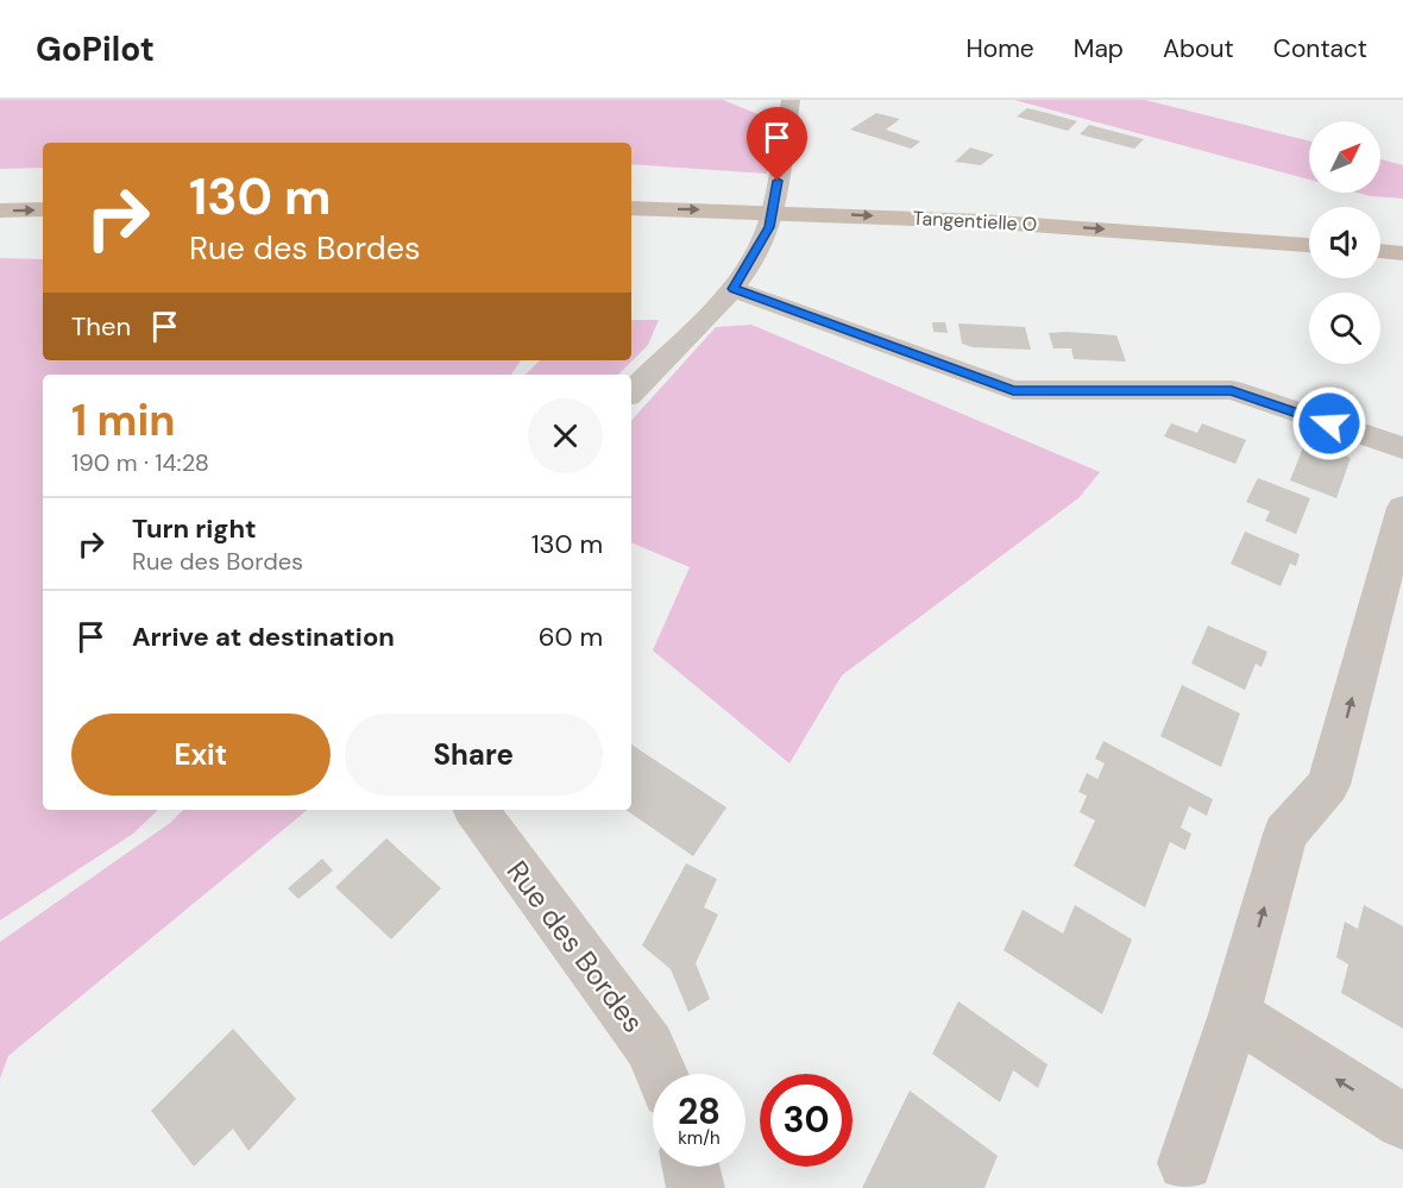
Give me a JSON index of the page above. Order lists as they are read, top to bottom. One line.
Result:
{"streets":{"main road":["Tangentielle O"],"street":["Rue des Bordes"]},"north":"top right","page":{"header":"GoPilot","nav":["Home","Map","About","Contact"],"turn":["130 m","Rue des Bordes"],"then":"Then","heading":["1 min","190 m · 14:28"],"list":[{"name":"Turn right","note":"Rue des Bordes","value":"130 m"},{"name":"Arrive at destination","value":"60 m"}],"buttons":["Exit","Share"],"speed":"28 km/h","limit":"30"}}
